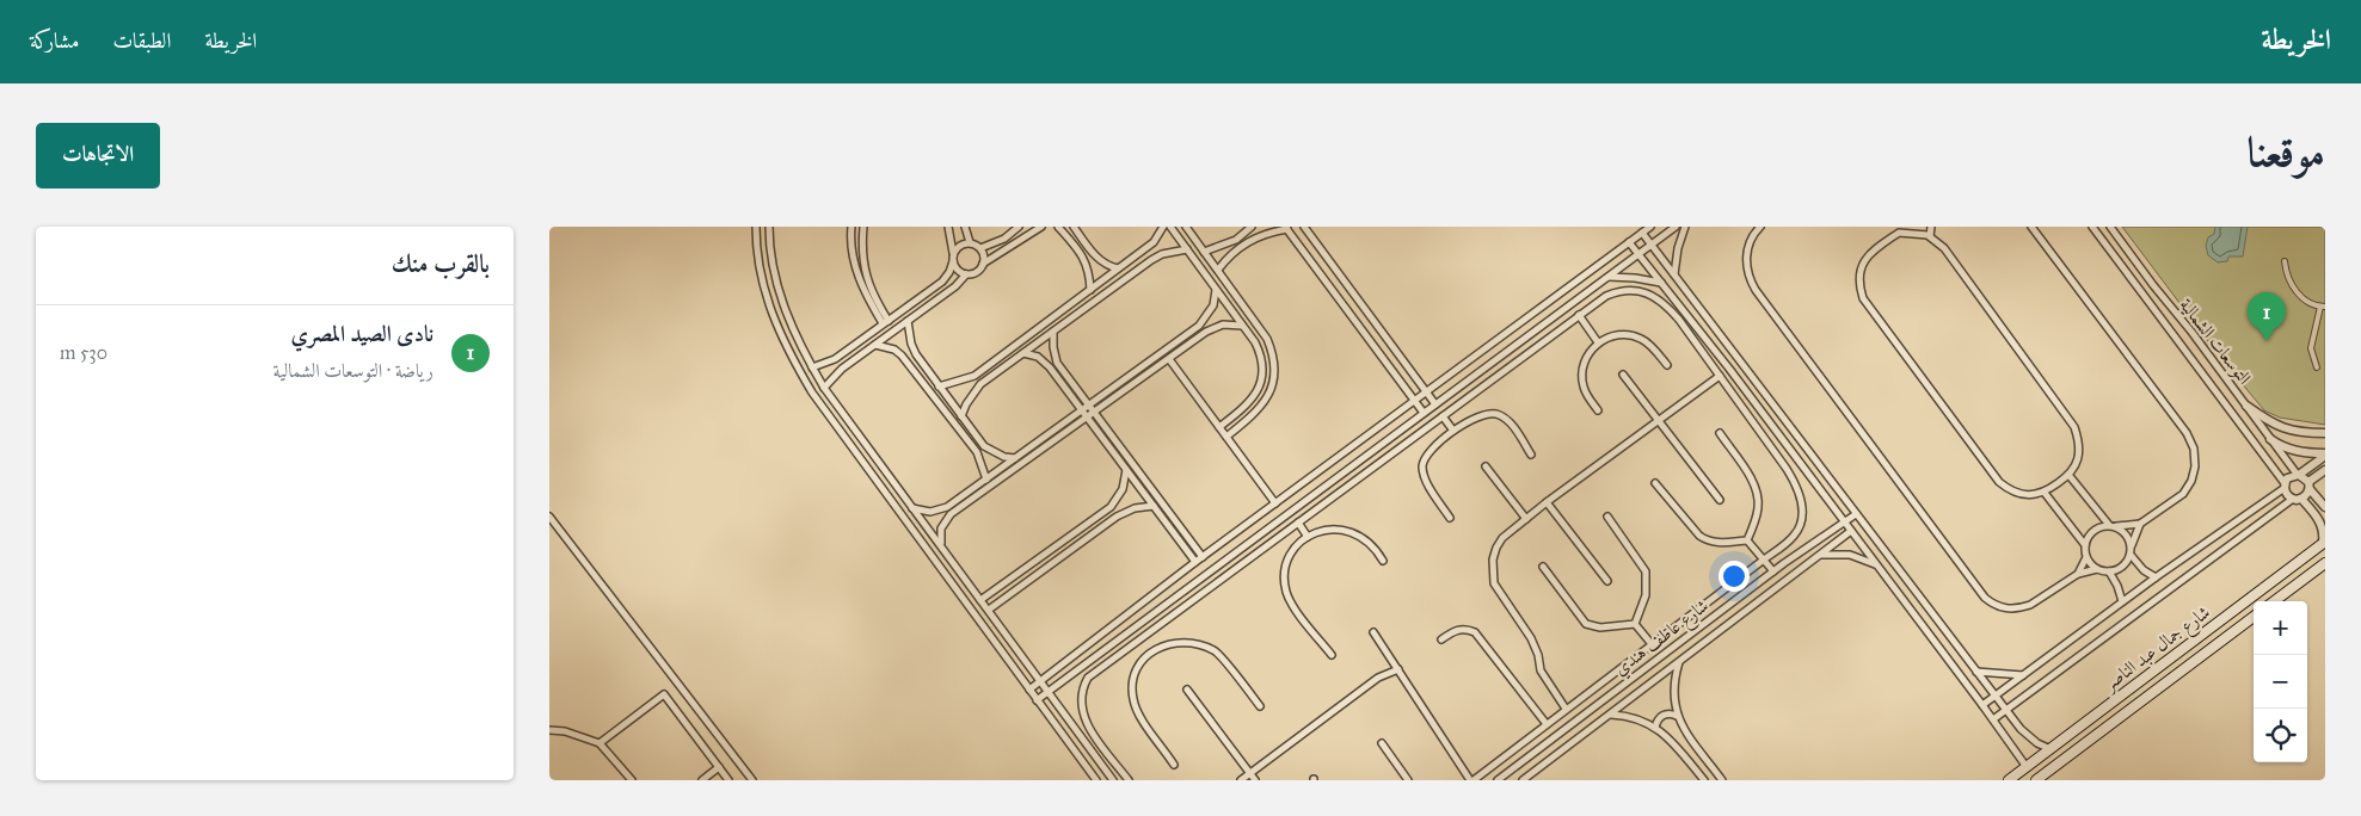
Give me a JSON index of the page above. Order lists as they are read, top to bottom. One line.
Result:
{"streets":{"main road":["شارع جمال عبد الناصر"],"street":["التوسعات الشمالية","شارع عاطف هندي"]},"page":{"header":"الخريطة","nav":["الخريطة","الطبقات","مشاركة"],"title":"موقعنا","buttons":"الاتجاهات","heading":"بالقرب منك","pins":"1","list":[{"mark":"1","name":"نادى الصيد المصري","note":"رياضة · التوسعات الشمالية","value":"530 m"}],"map_buttons":["+","−"]}}
